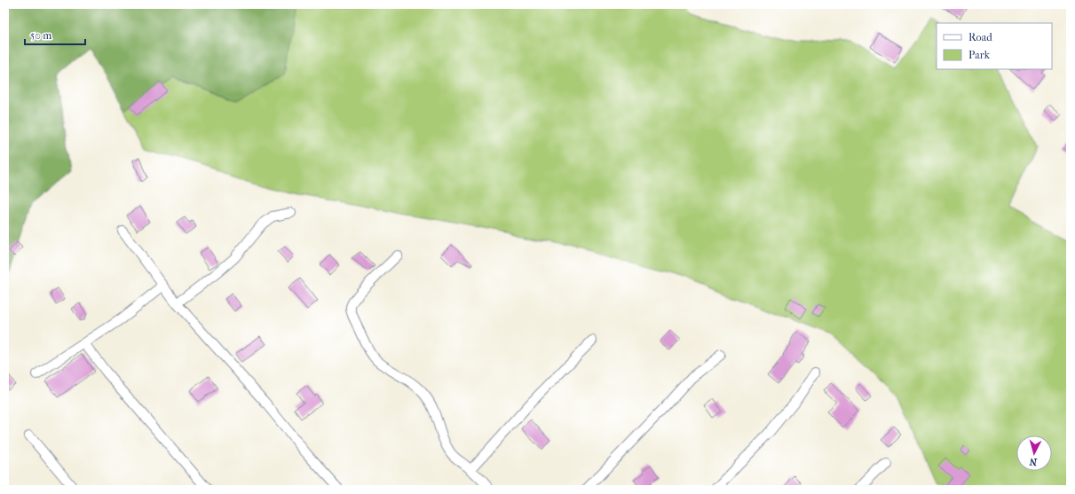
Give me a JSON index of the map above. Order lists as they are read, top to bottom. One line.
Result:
{"legend":["Road","Park"],"scale_bar":"50 m","north":"bottom"}
